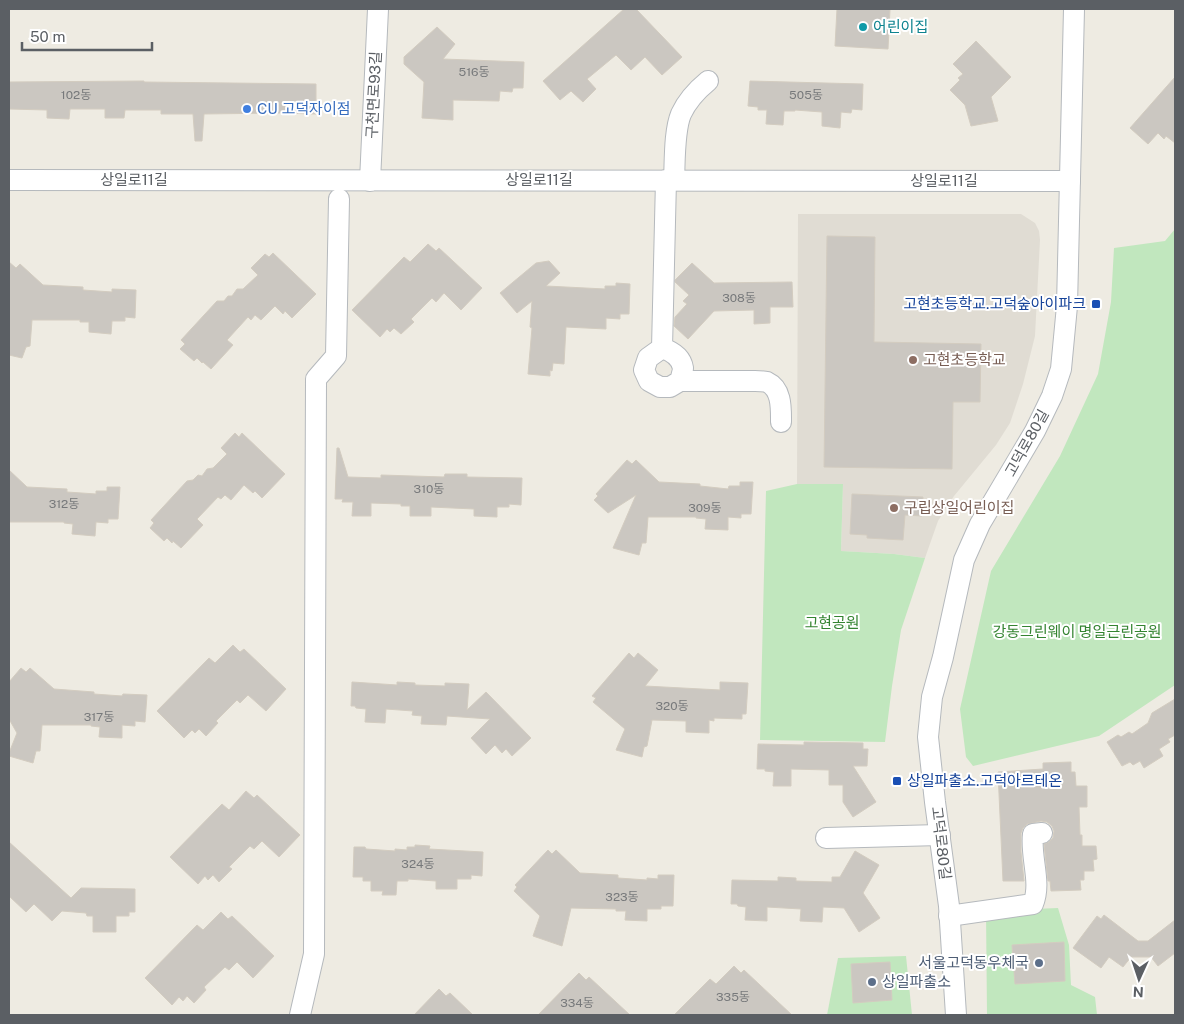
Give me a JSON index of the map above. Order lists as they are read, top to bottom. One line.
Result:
{"streets":{"street":["구천면로93길","상일로11길","고덕로80길"]},"crossings":[["구천면로93길","상일로11길"],["상일로11길","고덕로80길"]],"parks":["고현공원","강동그린웨이 명일근린공원"],"places":{"other":["어린이집","CU 고덕자이점","고현초등학교","구립상일어린이집","서울고덕동우체국","상일파출소"],"transit":["고현초등학교.고덕숲아이파크","상일파출소.고덕아르테온"]},"house_numbers":["516동","102동","505동","308동","310동","312동","309동","320동","317동","324동","323동","335동","334동"],"scale_bar":"50 m","north":"bottom"}
